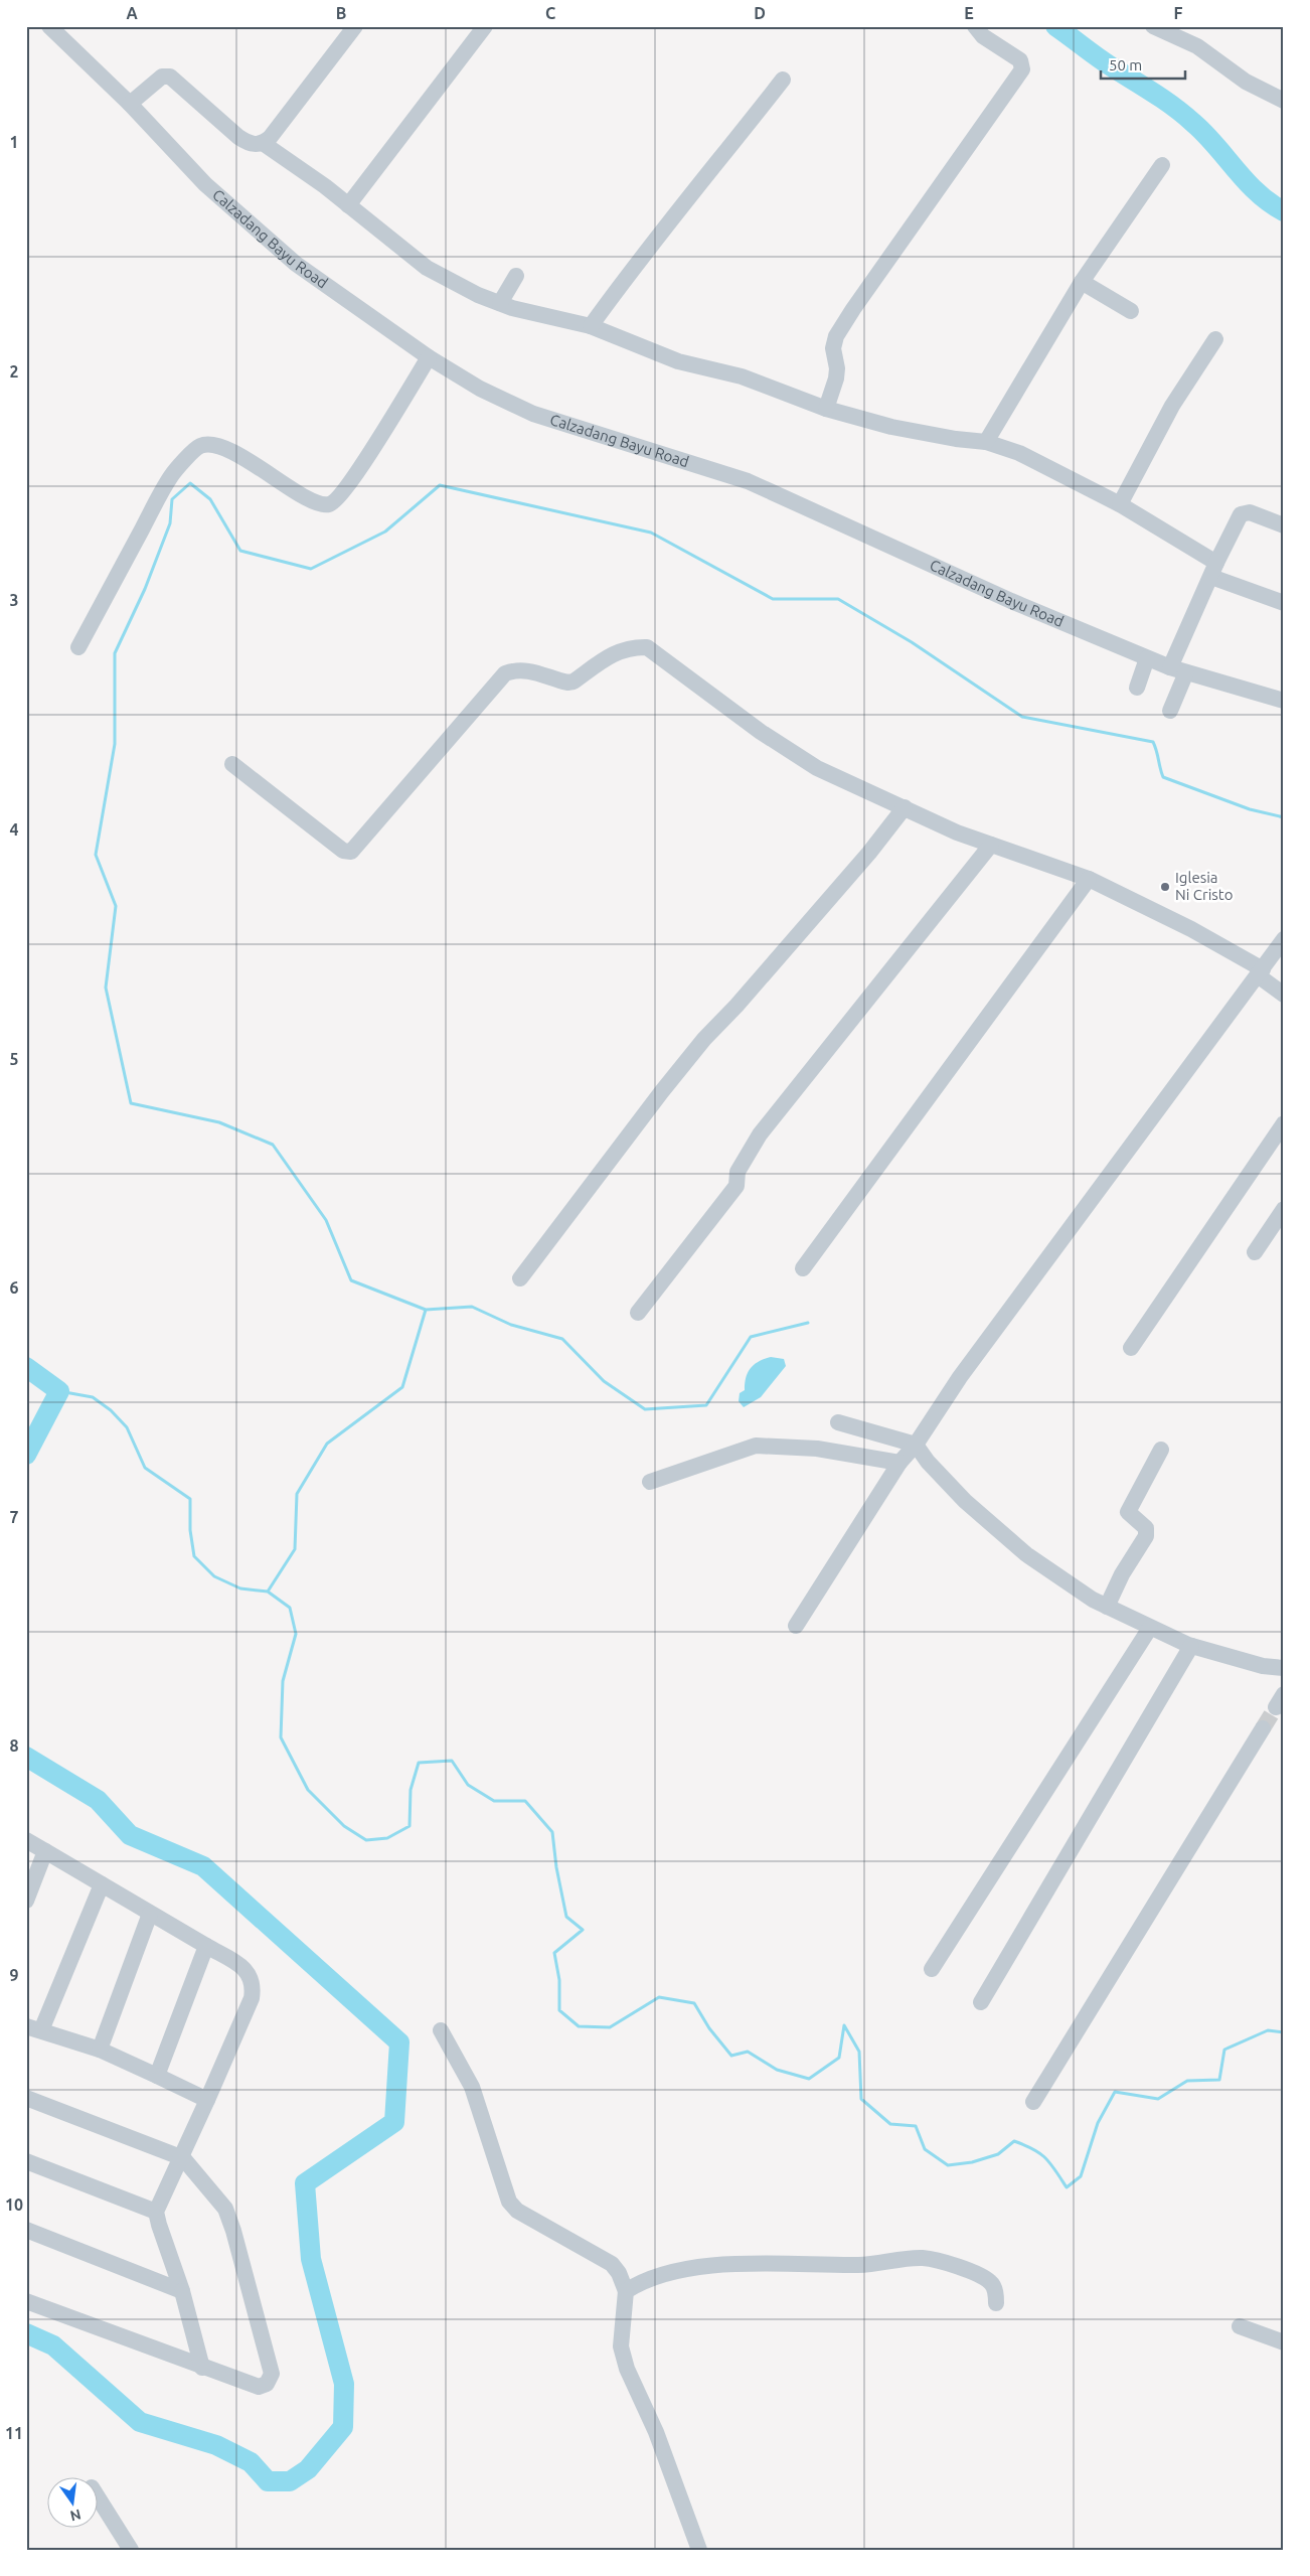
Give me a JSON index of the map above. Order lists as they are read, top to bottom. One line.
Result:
{"streets":{"street":["Calzadang Bayu Road"]},"places":["Iglesia Ni Cristo"],"scale_bar":"50 m","north":"bottom","grid":{"columns":["A","B","C","D","E","F"],"rows":["1","2","3","4","5","6","7","8","9","10","11"]}}
